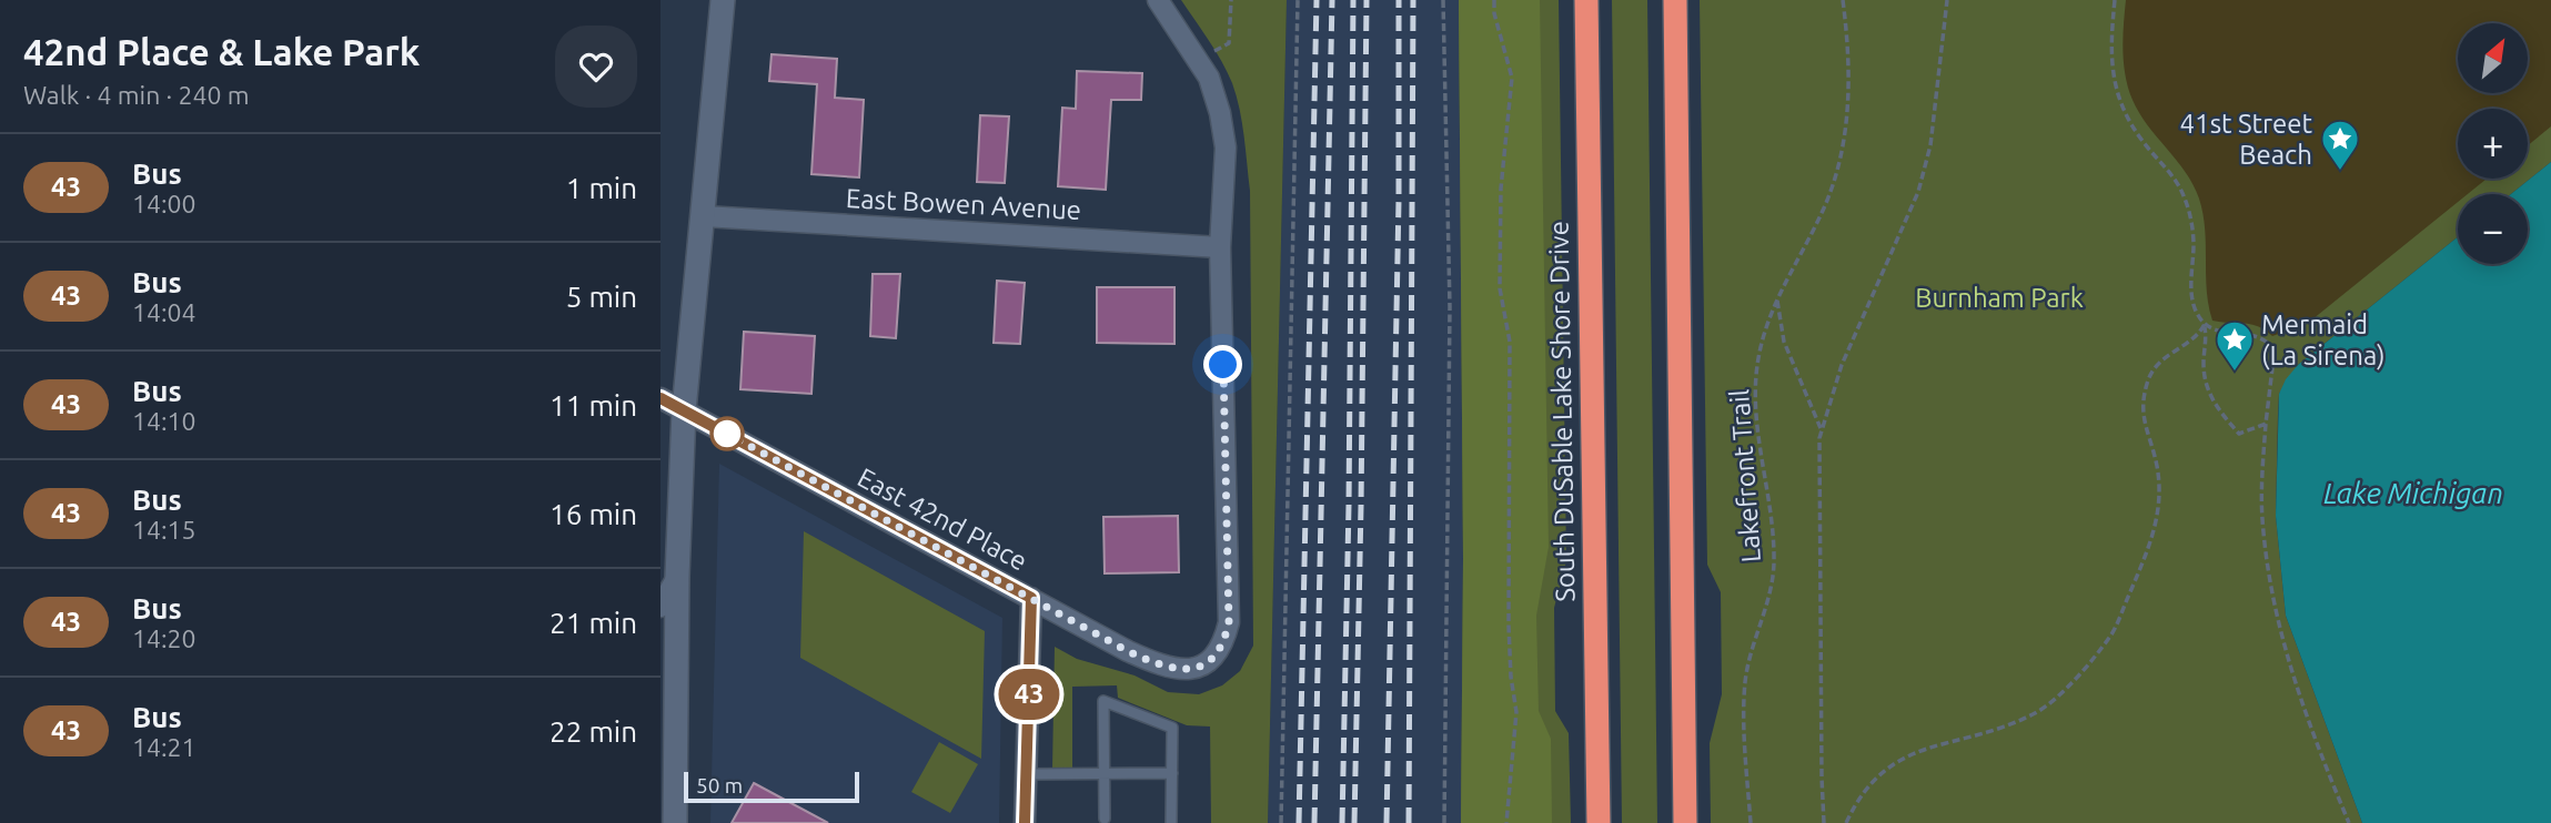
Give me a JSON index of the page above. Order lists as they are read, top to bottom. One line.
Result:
{"streets":{"highway":["South DuSable Lake Shore Drive"],"street":["East Bowen Avenue","East 42nd Place"],"path":["Lakefront Trail"]},"crossings":[["East Bowen Avenue","East 42nd Place"]],"water":["Lake Michigan"],"parks":["Burnham Park"],"places":{"place":["41st Street Beach","Mermaid (La Sirena)"]},"lines":["bus line 43"],"scale_bar":"50 m","north":"top right","page":{"heading":["42nd Place & Lake Park","Walk · 4 min · 240 m"],"on_map":"43","map_buttons":["+","−"],"list":[{"mark":"43","name":"Bus","note":"14:00","value":"1 min"},{"mark":"43","name":"Bus","note":"14:04","value":"5 min"},{"mark":"43","name":"Bus","note":"14:10","value":"11 min"},{"mark":"43","name":"Bus","note":"14:15","value":"16 min"},{"mark":"43","name":"Bus","note":"14:20","value":"21 min"},{"mark":"43","name":"Bus","note":"14:21","value":"22 min"}],"scale":"50 m"}}
